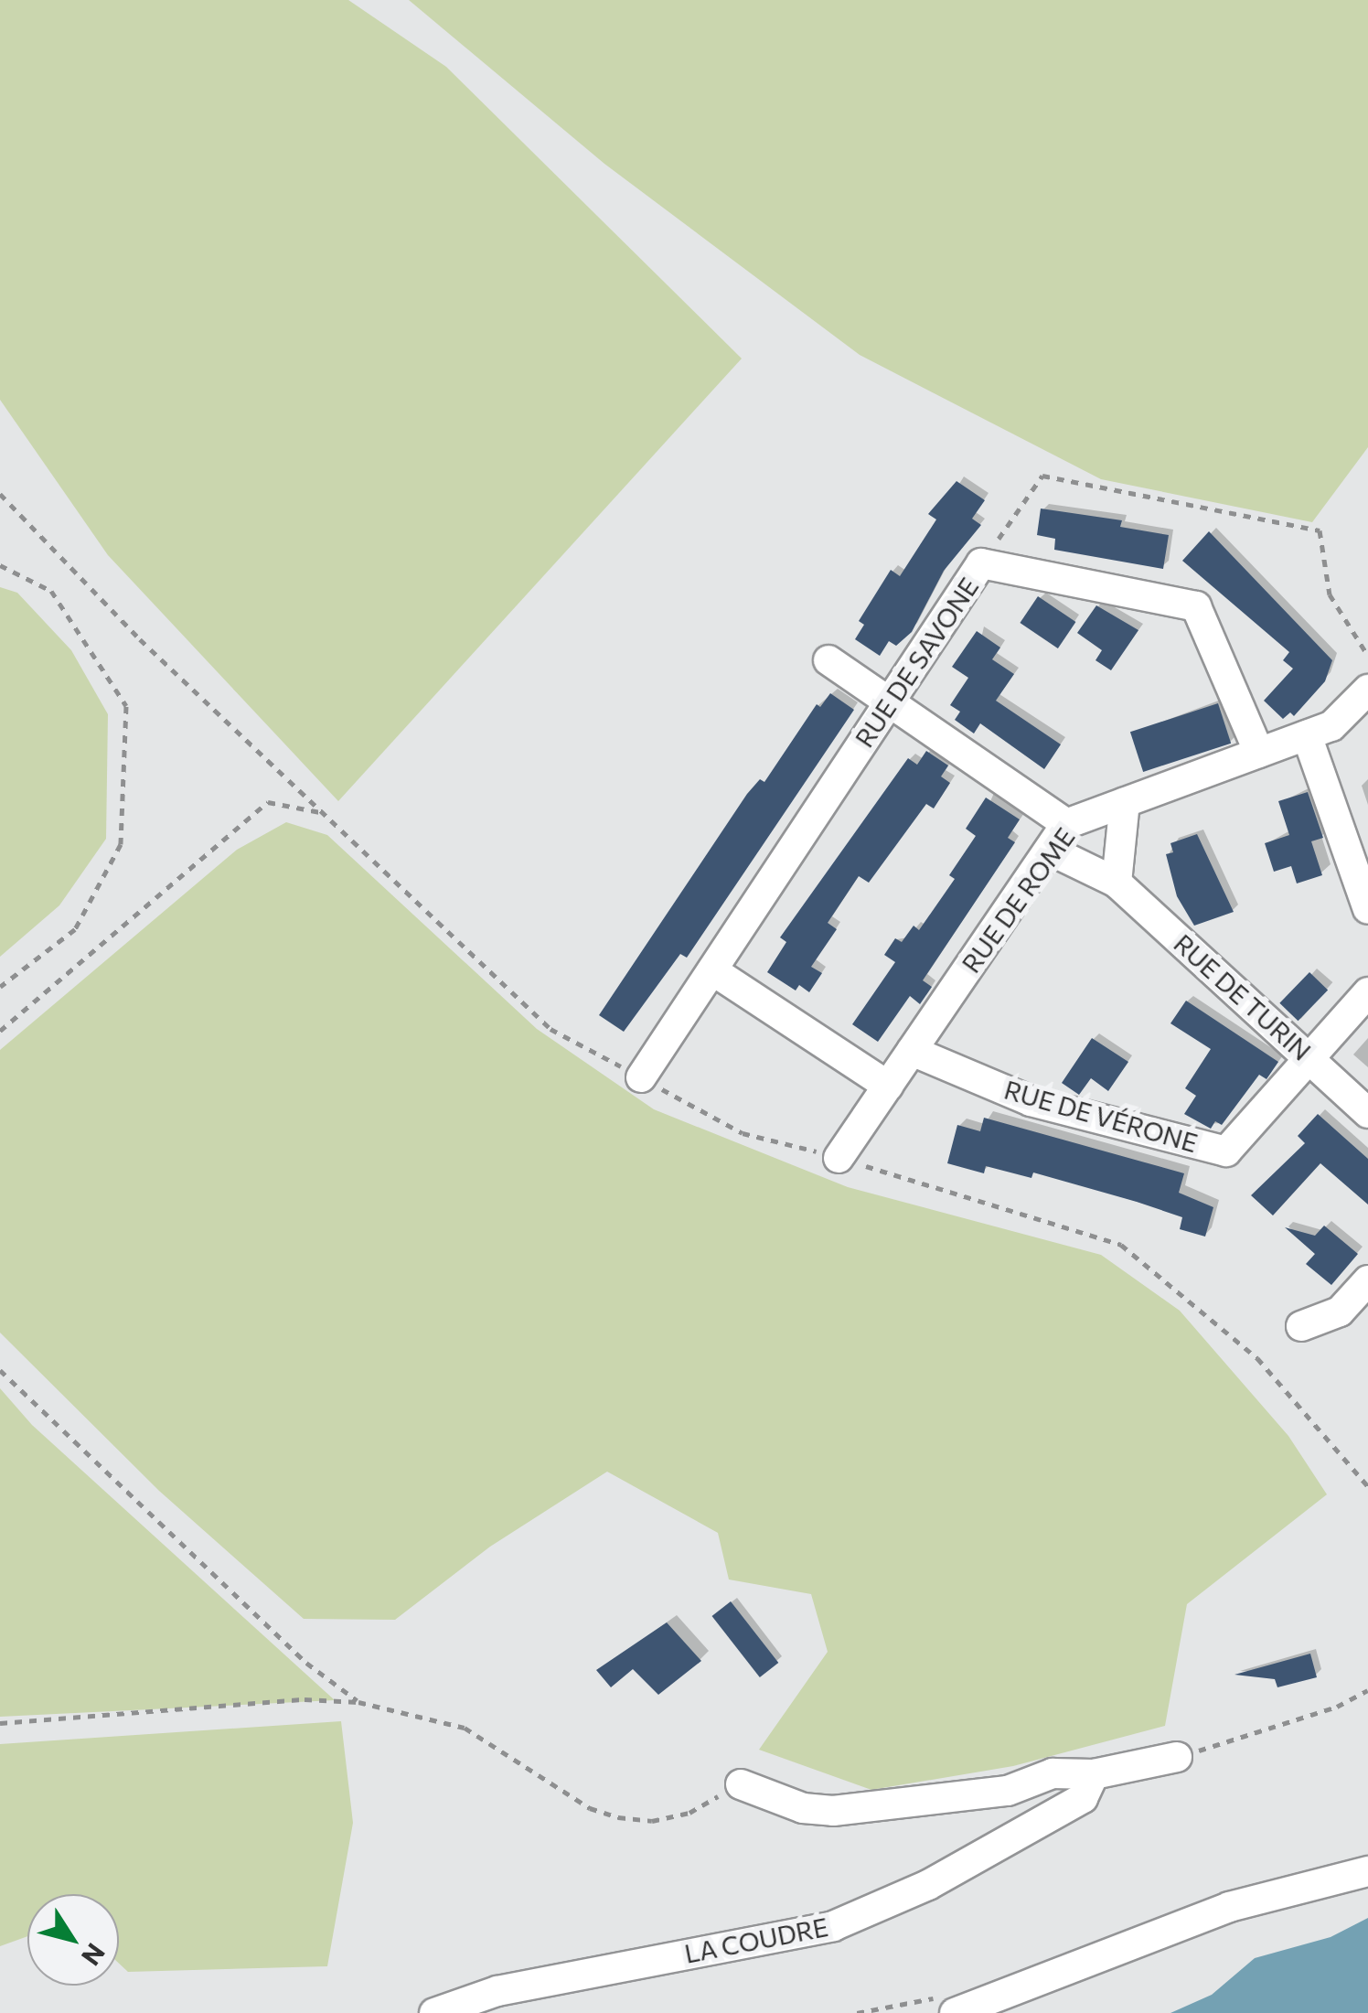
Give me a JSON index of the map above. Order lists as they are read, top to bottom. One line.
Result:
{"streets":{"street":["RUE DE SAVONE","RUE DE ROME","RUE DE TURIN","RUE DE VÉRONE","LA COUDRE"]},"crossings":[["RUE DE SAVONE","RUE DE ROME"],["RUE DE ROME","RUE DE TURIN"],["RUE DE ROME","RUE DE VÉRONE"],["RUE DE TURIN","RUE DE VÉRONE"]],"north":"bottom right"}
